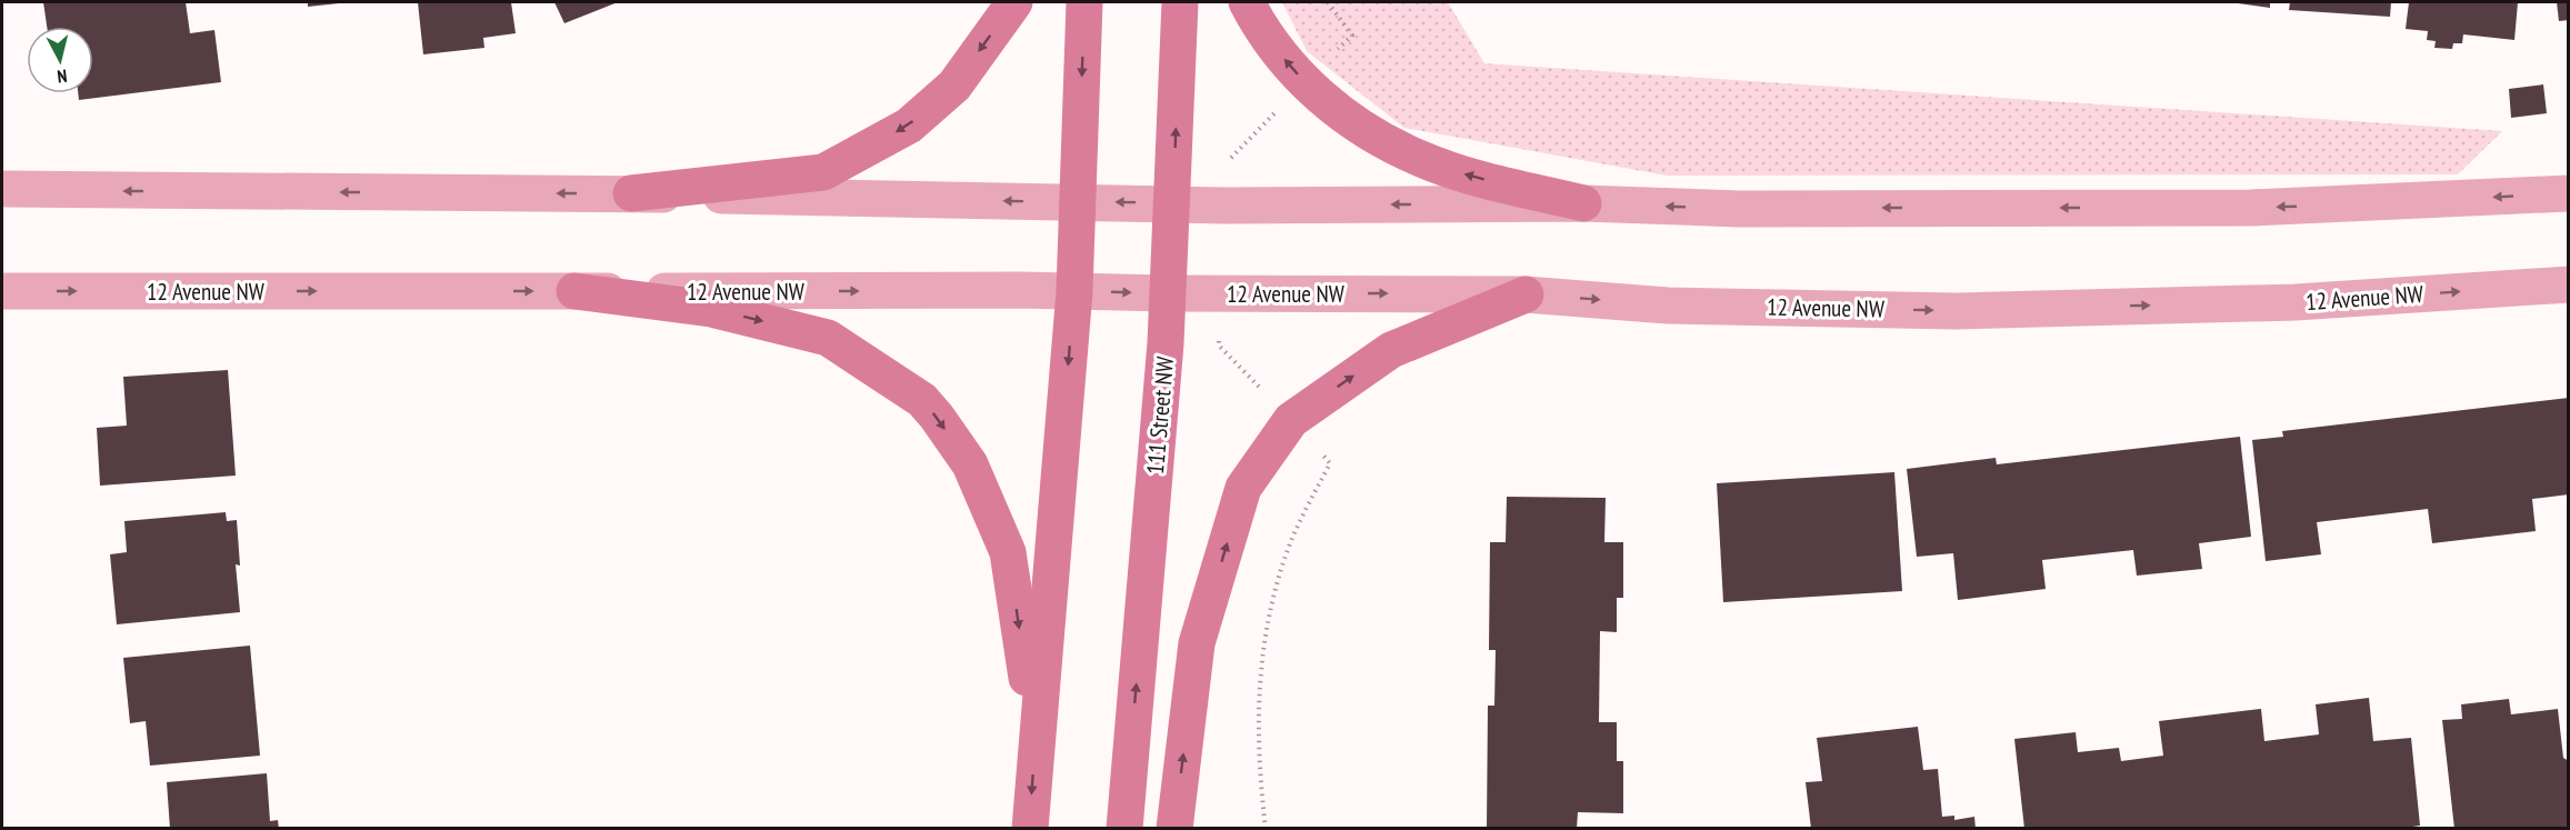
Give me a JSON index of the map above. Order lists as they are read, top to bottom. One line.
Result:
{"streets":{"main road":["111 Street NW"],"street":["12 Avenue NW"]},"crossings":[["12 Avenue NW","111 Street NW"]],"north":"bottom"}
